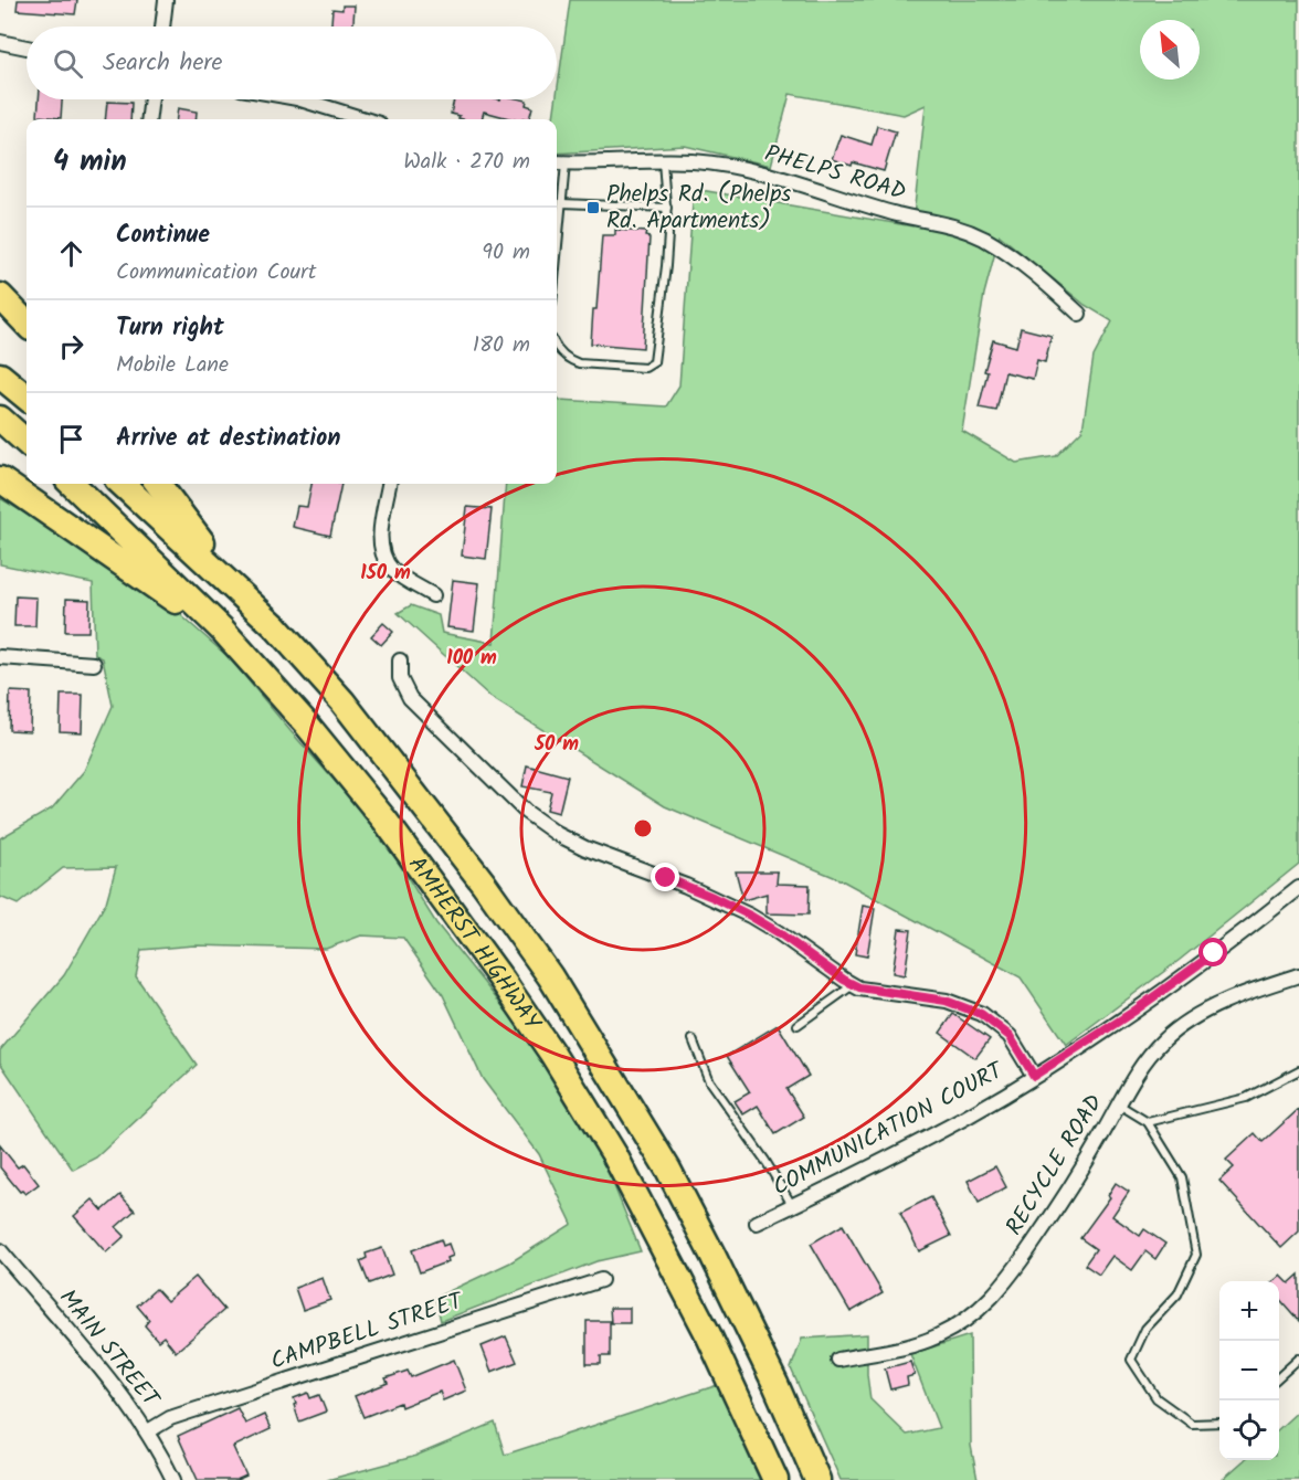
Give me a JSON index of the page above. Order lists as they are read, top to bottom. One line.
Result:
{"streets":{"highway":["AMHERST HIGHWAY"],"street":["PHELPS ROAD","COMMUNICATION COURT","RECYCLE ROAD","CAMPBELL STREET","MAIN STREET"]},"crossings":[["CAMPBELL STREET","MAIN STREET"]],"places":{"transit":["Phelps Rd. (Phelps Rd. Apartments)"]},"north":"top left","page":{"search":"Search here","heading":["4 min","Walk · 270 m"],"list":[["Continue","Communication Court","90 m"],["Turn right","Mobile Lane","180 m"],"Arrive at destination"],"map_buttons":["+","−"]},"rings":["150 m","100 m","50 m"]}
